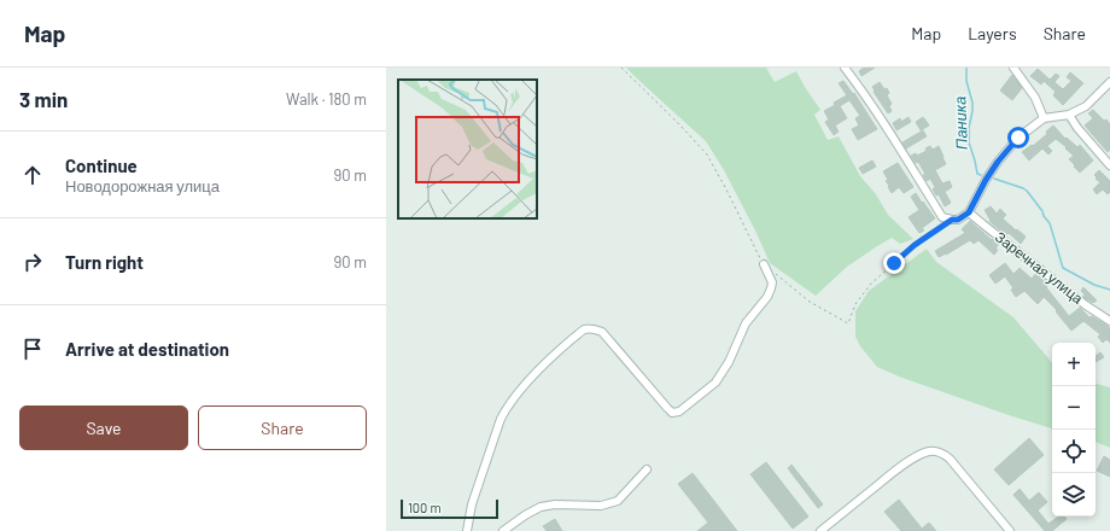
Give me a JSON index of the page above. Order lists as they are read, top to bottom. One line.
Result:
{"streets":{"street":["Заречная улица"]},"water":["Паника"],"scale_bar":"100 m","page":{"header":"Map","nav":["Map","Layers","Share"],"heading":["3 min","Walk · 180 m"],"list":[["Continue","Новодорожная улица","90 m"],["Turn right","90 m"],"Arrive at destination"],"map_buttons":["+","−"],"buttons":["Save","Share"],"scale":"100 m"}}
